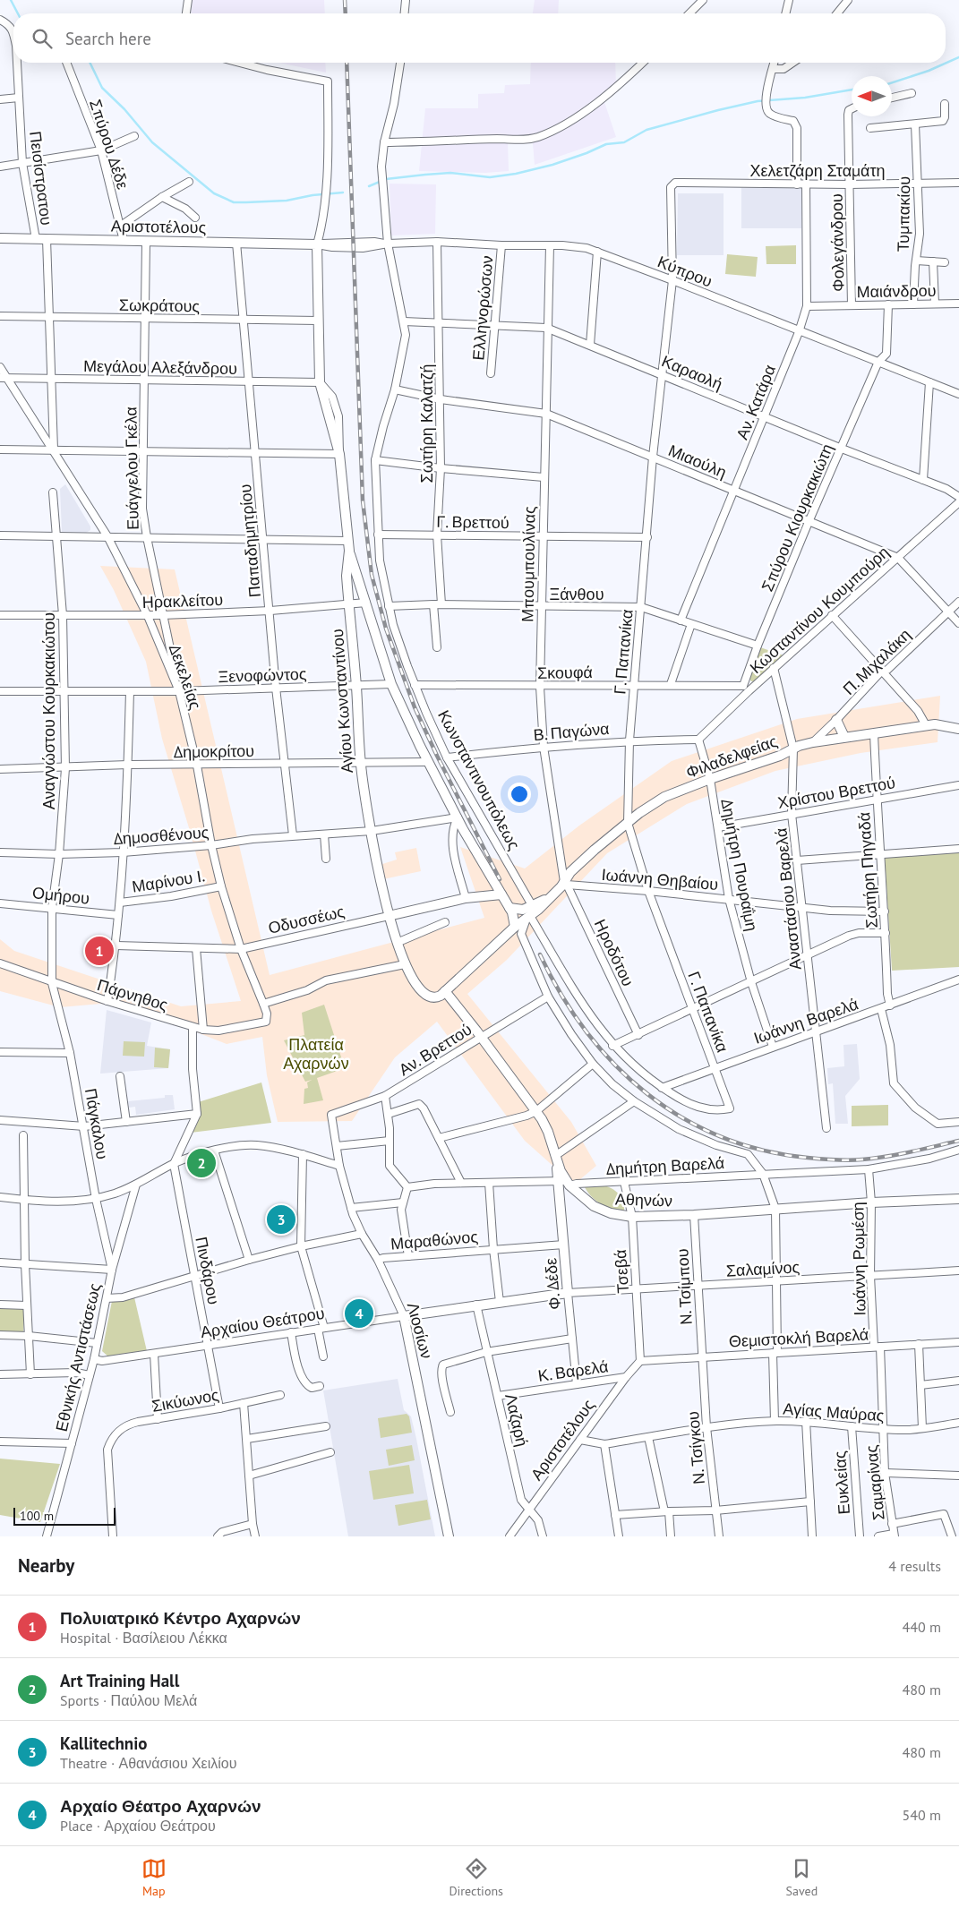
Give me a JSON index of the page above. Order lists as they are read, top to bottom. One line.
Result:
{"streets":{"main road":["Αριστοτέλους","Αγίου Κωνσταντίνου","Φιλαδελφείας","Οδυσσέως","Αθηνών","Φ. Δέδε","Αρχαίου Θεάτρου","Λιοσίων"],"street":["Σπύρου Δέδε","Χελετζάρη Σταμάτη","Πεισίστρατου","Τυμπακίου","Φολεγάνδρου","Κύπρου","Μαιάνδρου","Σωκράτους","Ελληνορώσων","Μεγάλου Αλεξάνδρου","Καραολή","Αν. Κατάρα","Σωτήρη Καλατζή","Μιαούλη","Ευάγγελου Γκέλα","Σπύρου Κιουρκακιώτη","Γ. Βρεττού","Παπαδημητρίου","Μπουμπουλίνας","Ξάνθου","Ηρακλείτου","Κωσταντίνου Κουμπούρη","Γ. Παπανίκα","Π. Μιχαλάκη","Σκουφά","Ξενοφώντος","Δεκελείας","Αναγνώστου Κουρκακιώτου","Β. Παγώνα","Δημοκρίτου","Κωνσταντινουπόλεως","Χρίστου Βρεττού","Δημοσθένους","Δημήτρη Πουραΐμη","Σωτήρη Πηγαδά","Ιωάννη Θηβαίου","Μαρίνου Ι.","Ομήρου","Αναστάσιου Βαρελά","Ηροδότου","Πάρνηθος","Ιωάννη Βαρελά","Αν. Βρεττού","Πάγκαλου","Δημήτρη Βαρελά","Μαραθώνος","Ιωάννη Ρωμέση","Σαλαμίνος","Πινδάρου","Τσεβά","N. Τσίμπου","Θεμιστοκλή Βαρελά","Εθνικής Αντιστάσεως","Κ. Βαρελά","Σικύωνος","Αγίας Μαύρας","Λαζαρή","Ν. Τσίγκου","Ευκλείας","Σαμαρίνας"]},"crossings":[["Σπύρου Δέδε","Αριστοτέλους"],["Χελετζάρη Σταμάτη","Τυμπακίου"],["Χελετζάρη Σταμάτη","Φολεγάνδρου"],["Χελετζάρη Σταμάτη","Αν. Κατάρα"],["Χελετζάρη Σταμάτη","Γ. Παπανίκα"],["Πεισίστρατου","Αριστοτέλους"],["Τυμπακίου","Μαιάνδρου"],["Αριστοτέλους","Κύπρου"],["Αριστοτέλους","Ευάγγελου Γκέλα"],["Αριστοτέλους","Παπαδημητρίου"],["Αριστοτέλους","Αγίου Κωνσταντίνου"],["Αριστοτέλους","Τσεβά"],["Αριστοτέλους","Θεμιστοκλή Βαρελά"],["Αριστοτέλους","Κ. Βαρελά"],["Αριστοτέλους","Αγίας Μαύρας"],["Αριστοτέλους","Λαζαρή"],["Φολεγάνδρου","Μαιάνδρου"],["Κύπρου","Ελληνορώσων"],["Κύπρου","Αν. Κατάρα"],["Κύπρου","Σωτήρη Καλατζή"],["Κύπρου","Σπύρου Κιουρκακιώτη"],["Κύπρου","Μπουμπουλίνας"],["Κύπρου","Γ. Παπανίκα"],["Κύπρου","Αγίου Κωνσταντίνου"],["Κύπρου","Κωνσταντινουπόλεως"],["Μαιάνδρου","Αν. Κατάρα"],["Μαιάνδρου","Σπύρου Κιουρκακιώτη"],["Σωκράτους","Ευάγγελου Γκέλα"],["Σωκράτους","Παπαδημητρίου"],["Σωκράτους","Αγίου Κωνσταντίνου"],["Ελληνορώσων","Καραολή"],["Μεγάλου Αλεξάνδρου","Ευάγγελου Γκέλα"],["Μεγάλου Αλεξάνδρου","Παπαδημητρίου"],["Μεγάλου Αλεξάνδρου","Δεκελείας"],["Μεγάλου Αλεξάνδρου","Αγίου Κωνσταντίνου"],["Καραολή","Αν. Κατάρα"],["Καραολή","Σωτήρη Καλατζή"],["Καραολή","Σπύρου Κιουρκακιώτη"],["Καραολή","Μπουμπουλίνας"],["Καραολή","Γ. Παπανίκα"],["Καραολή","Κωνσταντινουπόλεως"],["Αν. Κατάρα","Μιαούλη"],["Αν. Κατάρα","Ξάνθου"],["Σωτήρη Καλατζή","Μιαούλη"],["Σωτήρη Καλατζή","Γ. Βρεττού"],["Σωτήρη Καλατζή","Ξάνθου"],["Μιαούλη","Σπύρου Κιουρκακιώτη"],["Μιαούλη","Μπουμπουλίνας"],["Μιαούλη","Κωσταντίνου Κουμπούρη"],["Μιαούλη","Γ. Παπανίκα"],["Μιαούλη","Π. Μιχαλάκη"],["Μιαούλη","Κωνσταντινουπόλεως"],["Ευάγγελου Γκέλα","Ηρακλείτου"],["Ευάγγελου Γκέλα","Ξενοφώντος"],["Ευάγγελου Γκέλα","Δεκελείας"],["Σπύρου Κιουρκακιώτη","Ξάνθου"],["Σπύρου Κιουρκακιώτη","Κωσταντίνου Κουμπούρη"],["Σπύρου Κιουρκακιώτη","Σκουφά"],["Γ. Βρεττού","Μπουμπουλίνας"],["Γ. Βρεττού","Γ. Παπανίκα"],["Γ. Βρεττού","Κωνσταντινουπόλεως"],["Παπαδημητρίου","Ηρακλείτου"],["Παπαδημητρίου","Ξενοφώντος"],["Παπαδημητρίου","Δημοκρίτου"],["Παπαδημητρίου","Δημοσθένους"],["Μπουμπουλίνας","Ξάνθου"],["Μπουμπουλίνας","Σκουφά"],["Μπουμπουλίνας","Β. Παγώνα"],["Μπουμπουλίνας","Φιλαδελφείας"],["Μπουμπουλίνας","Ιωάννη Θηβαίου"],["Μπουμπουλίνας","Ηροδότου"],["Ξάνθου","Γ. Παπανίκα"],["Ξάνθου","Κωνσταντινουπόλεως"],["Ηρακλείτου","Δεκελείας"],["Ηρακλείτου","Αγίου Κωνσταντίνου"],["Ηρακλείτου","Αναγνώστου Κουρκακιώτου"],["Κωσταντίνου Κουμπούρη","Σκουφά"],["Κωσταντίνου Κουμπούρη","Β. Παγώνα"],["Κωσταντίνου Κουμπούρη","Δημήτρη Πουραΐμη"],["Κωσταντίνου Κουμπούρη","Αναστάσιου Βαρελά"],["Γ. Παπανίκα","Σκουφά"],["Γ. Παπανίκα","Β. Παγώνα"],["Γ. Παπανίκα","Φιλαδελφείας"],["Γ. Παπανίκα","Ιωάννη Θηβαίου"],["Γ. Παπανίκα","Ιωάννη Βαρελά"],["Π. Μιχαλάκη","Φιλαδελφείας"],["Σκουφά","Κωνσταντινουπόλεως"],["Ξενοφώντος","Δεκελείας"],["Ξενοφώντος","Αγίου Κωνσταντίνου"],["Ξενοφώντος","Αναγνώστου Κουρκακιώτου"],["Δεκελείας","Δημοκρίτου"],["Δεκελείας","Δημοσθένους"],["Δεκελείας","Μαρίνου Ι."],["Δεκελείας","Οδυσσέως"],["Δεκελείας","Πάρνηθος"],["Αγίου Κωνσταντίνου","Δημοκρίτου"],["Αγίου Κωνσταντίνου","Φιλαδελφείας"],["Αγίου Κωνσταντίνου","Δημοσθένους"],["Αγίου Κωνσταντίνου","Οδυσσέως"],["Αναγνώστου Κουρκακιώτου","Δημοκρίτου"],["Αναγνώστου Κουρκακιώτου","Δημοσθένους"],["Αναγνώστου Κουρκακιώτου","Ομήρου"],["Αναγνώστου Κουρκακιώτου","Πάρνηθος"],["Αναγνώστου Κουρκακιώτου","Πάγκαλου"],["Β. Παγώνα","Κωνσταντινουπόλεως"],["Β. Παγώνα","Δημήτρη Πουραΐμη"],["Φιλαδελφείας","Κωνσταντινουπόλεως"],["Φιλαδελφείας","Δημήτρη Πουραΐμη"],["Φιλαδελφείας","Σωτήρη Πηγαδά"],["Φιλαδελφείας","Ιωάννη Θηβαίου"],["Φιλαδελφείας","Αναστάσιου Βαρελά"],["Φιλαδελφείας","Ηροδότου"],["Χρίστου Βρεττού","Δημήτρη Πουραΐμη"],["Χρίστου Βρεττού","Σωτήρη Πηγαδά"],["Χρίστου Βρεττού","Αναστάσιου Βαρελά"],["Δημήτρη Πουραΐμη","Ιωάννη Θηβαίου"],["Δημήτρη Πουραΐμη","Ιωάννη Βαρελά"],["Σωτήρη Πηγαδά","Ιωάννη Θηβαίου"],["Σωτήρη Πηγαδά","Ιωάννη Βαρελά"],["Ιωάννη Θηβαίου","Αναστάσιου Βαρελά"],["Ιωάννη Θηβαίου","Ηροδότου"],["Αναστάσιου Βαρελά","Ιωάννη Βαρελά"],["Πάρνηθος","Πάγκαλου"],["Αν. Βρεττού","Λιοσίων"],["Πάγκαλου","Εθνικής Αντιστάσεως"],["Δημήτρη Βαρελά","Αθηνών"],["Δημήτρη Βαρελά","Τσεβά"],["Αθηνών","Ιωάννη Ρωμέση"],["Αθηνών","Τσεβά"],["Αθηνών","N. Τσίμπου"],["Μαραθώνος","Φ. Δέδε"],["Μαραθώνος","Λιοσίων"],["Ιωάννη Ρωμέση","Σαλαμίνος"],["Ιωάννη Ρωμέση","Θεμιστοκλή Βαρελά"],["Ιωάννη Ρωμέση","Σαμαρίνας"],["Σαλαμίνος","Τσεβά"],["Σαλαμίνος","Φ. Δέδε"],["Σαλαμίνος","N. Τσίμπου"],["Σαλαμίνος","Αρχαίου Θεάτρου"],["Πινδάρου","Αρχαίου Θεάτρου"],["Πινδάρου","Σικύωνος"],["Τσεβά","Θεμιστοκλή Βαρελά"],["Φ. Δέδε","Αρχαίου Θεάτρου"],["Φ. Δέδε","Κ. Βαρελά"],["N. Τσίμπου","Θεμιστοκλή Βαρελά"],["N. Τσίμπου","Ν. Τσίγκου"],["Αρχαίου Θεάτρου","Λιοσίων"],["Αρχαίου Θεάτρου","Εθνικής Αντιστάσεως"],["Αρχαίου Θεάτρου","Λαζαρή"],["Θεμιστοκλή Βαρελά","Ν. Τσίγκου"],["Θεμιστοκλή Βαρελά","Σαμαρίνας"],["Κ. Βαρελά","Λαζαρή"],["Αγίας Μαύρας","Ν. Τσίγκου"],["Αγίας Μαύρας","Ευκλείας"],["Αγίας Μαύρας","Σαμαρίνας"]],"parks":["Πλατεία Αχαρνών"],"scale_bar":"100 m","north":"left","page":{"search":"Search here","pins":["1","2","3","4"],"scale":"100 m","heading":["Nearby","4 results"],"list":[{"mark":"1","name":"Πολυιατρικό Κέντρο Αχαρνών","note":"Hospital · Βασίλειου Λέκκα","value":"440 m"},{"mark":"2","name":"Art Training Hall","note":"Sports · Παύλου Μελά","value":"480 m"},{"mark":"3","name":"Kallitechnio","note":"Theatre · Αθανάσιου Χειλίου","value":"480 m"},{"mark":"4","name":"Αρχαίο Θέατρο Αχαρνών","note":"Place · Αρχαίου Θεάτρου","value":"540 m"}],"nav":["Map","Directions","Saved"]}}
